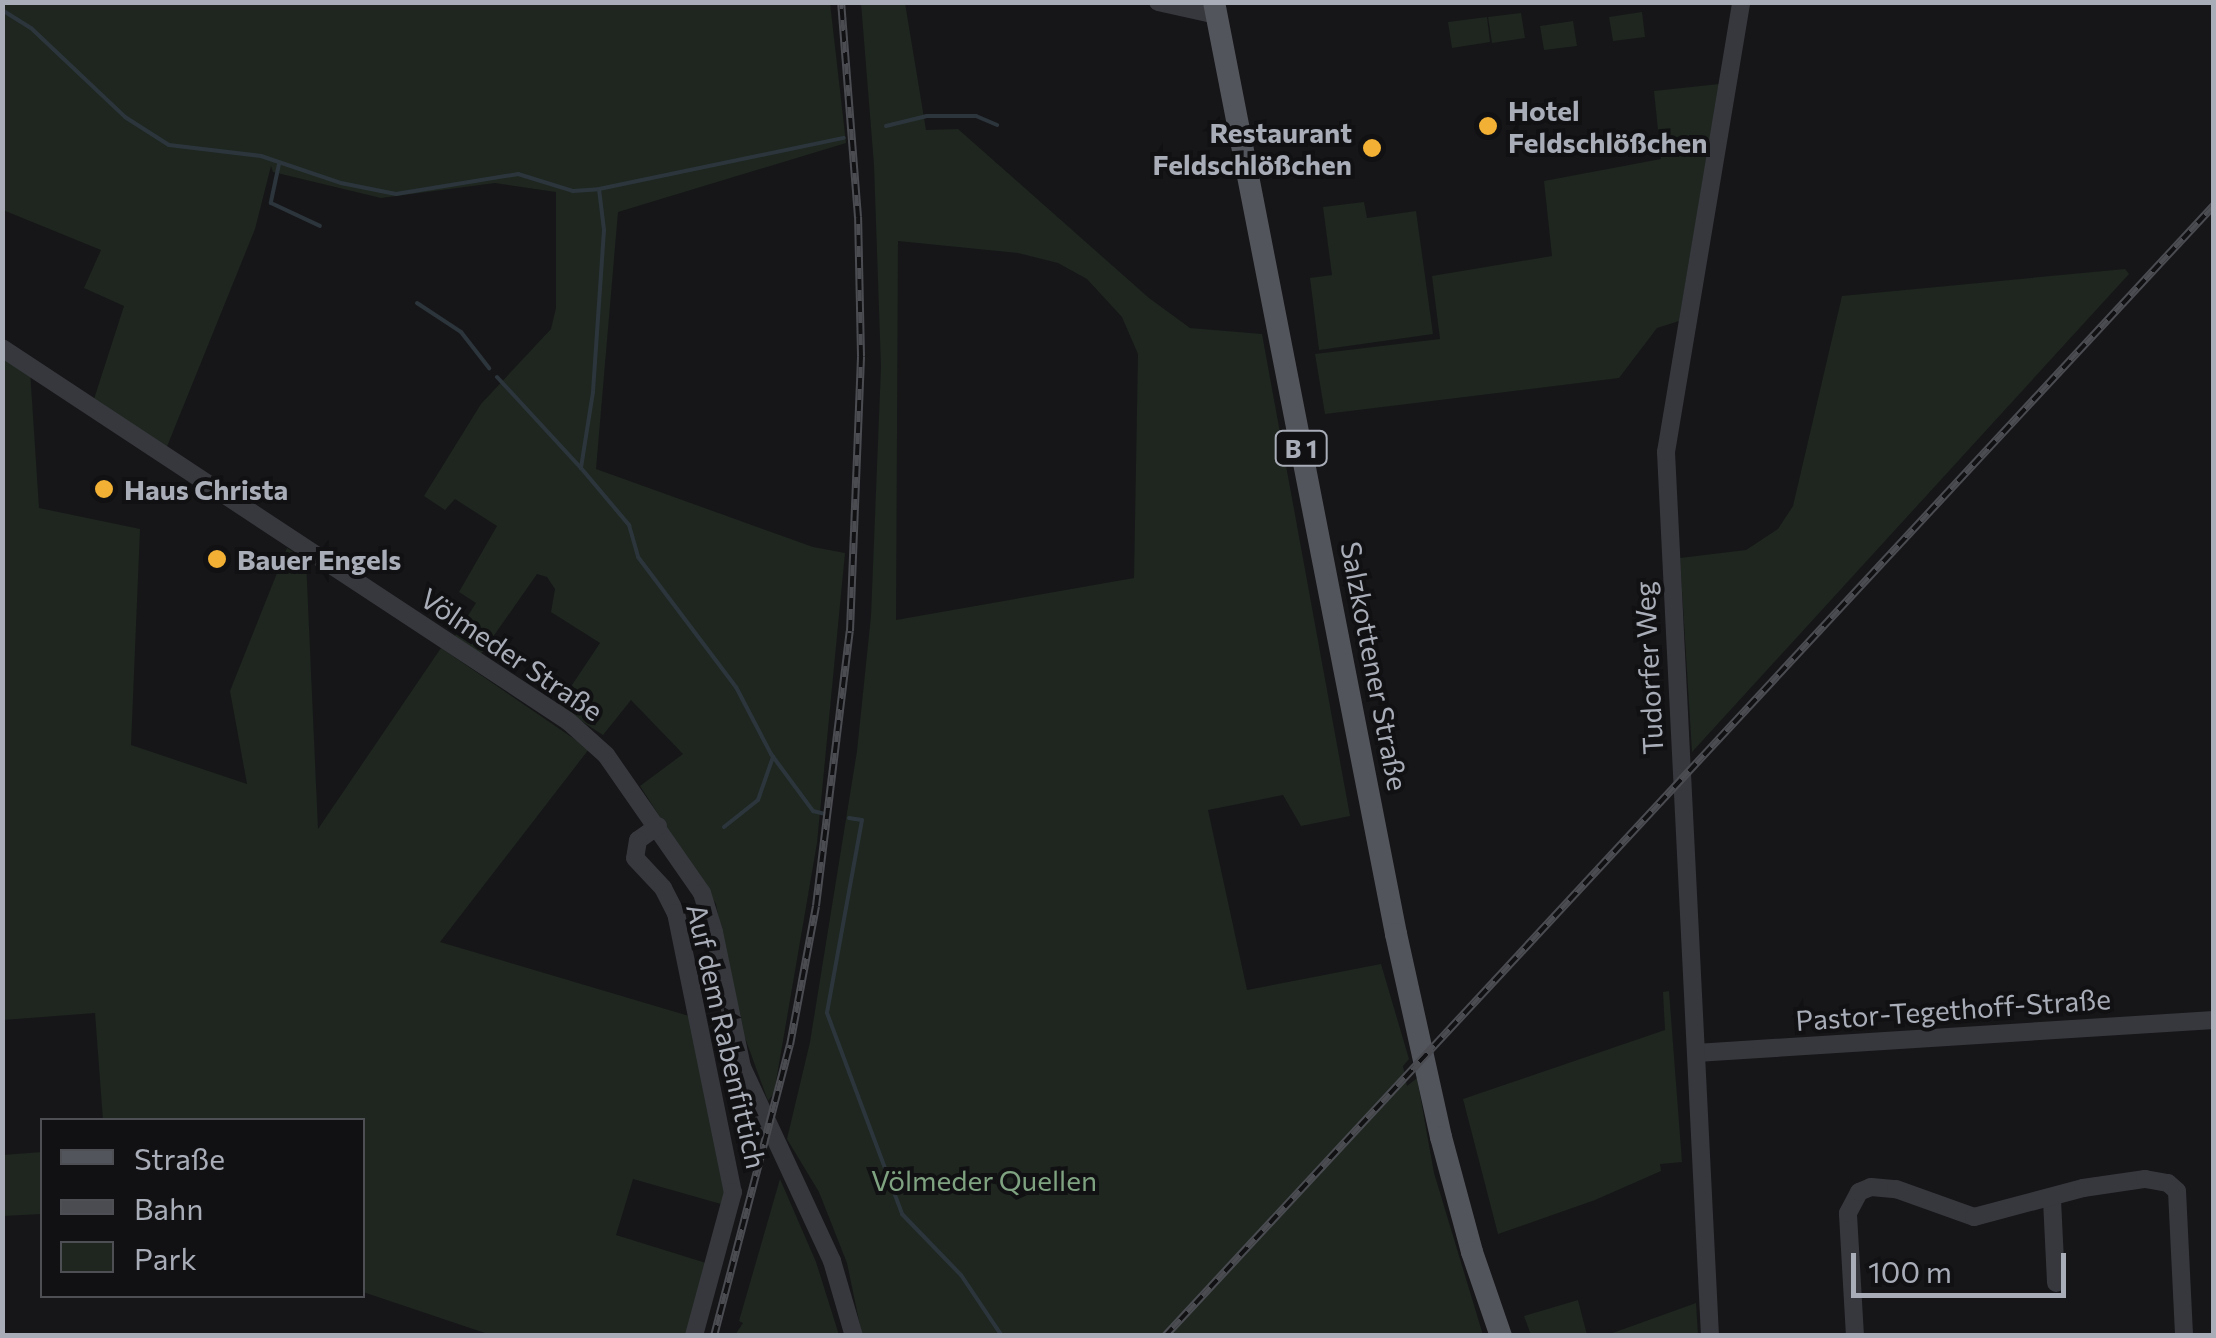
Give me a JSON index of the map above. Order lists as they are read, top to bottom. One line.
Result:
{"streets":{"main road":["B 1","Salzkottener Straße"],"street":["Völmeder Straße","Tudorfer Weg","Pastor-Tegethoff-Straße","Auf dem Rabenfittich"]},"crossings":[["Völmeder Straße","Auf dem Rabenfittich"],["Tudorfer Weg","Pastor-Tegethoff-Straße"]],"parks":["Völmeder Quellen"],"places":["Hotel Feldschlößchen","Restaurant Feldschlößchen","Haus Christa","Bauer Engels"],"legend":["Straße","Bahn","Park"],"scale_bar":"100 m"}
